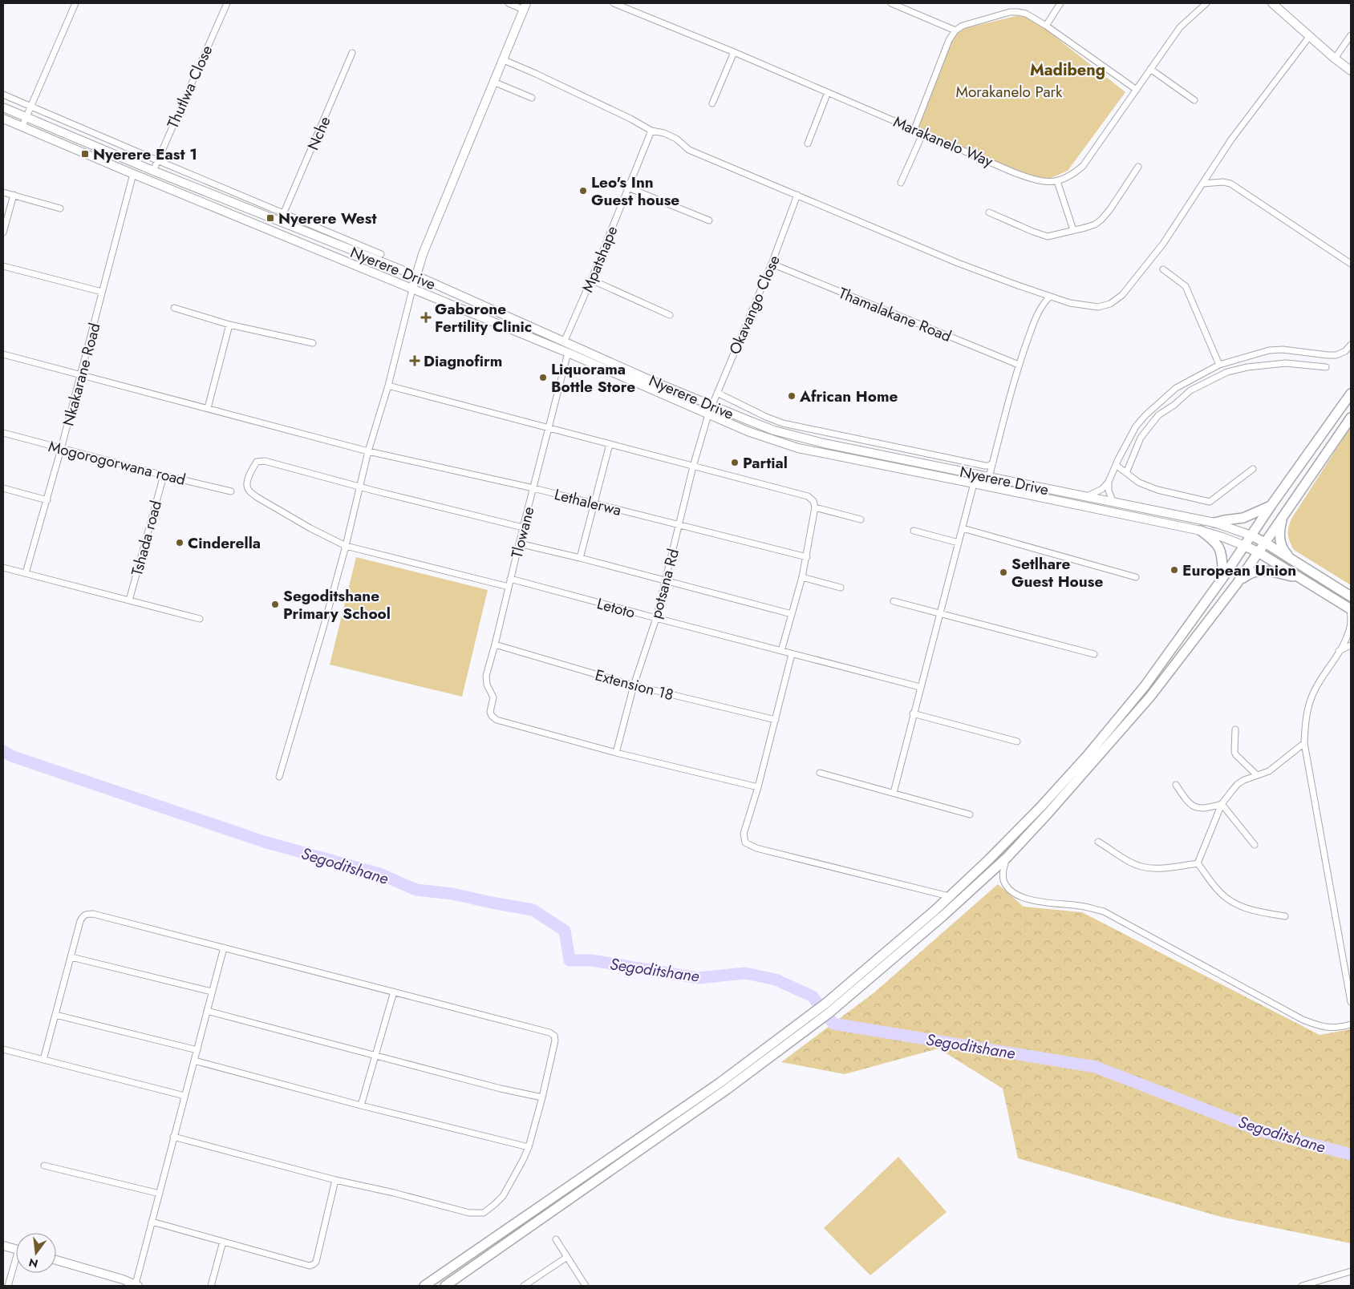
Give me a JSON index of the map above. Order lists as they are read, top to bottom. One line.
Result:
{"streets":{"main road":["Nyerere Drive"],"street":["Thutlwa Close","Nche","Marakanelo Way","Mpatshape","Okavango Close","Thamalakane Road","Nkakarane Road","Mogorogorwana road","Lethalerwa","Tlowane","Tshada road","potsana Rd","Letoto","Extension 18"]},"crossings":[["Thutlwa Close","Nyerere Drive"],["Mpatshape","Nyerere Drive"],["Nyerere Drive","Okavango Close"],["Nyerere Drive","Nkakarane Road"],["Nyerere Drive","Tlowane"],["Nyerere Drive","potsana Rd"],["Okavango Close","Thamalakane Road"],["Okavango Close","potsana Rd"],["Nkakarane Road","Mogorogorwana road"],["Nkakarane Road","Lethalerwa"],["Mogorogorwana road","Tshada road"],["Lethalerwa","Tlowane"],["Lethalerwa","potsana Rd"],["Tlowane","potsana Rd"],["Tlowane","Letoto"],["Tlowane","Extension 18"],["potsana Rd","Letoto"],["potsana Rd","Extension 18"]],"districts":["Madibeng"],"water":["Segoditshane"],"parks":["Morakanelo Park"],"places":{"transit":["Nyerere East 1","Nyerere West"],"other":["Leo's Inn Guest house","Liquorama Bottle Store","African Home","Partial","Cinderella","European Union","Setlhare Guest House","Segoditshane Primary School"],"health":["Gaborone Fertility Clinic","Diagnofirm"]},"north":"bottom"}
